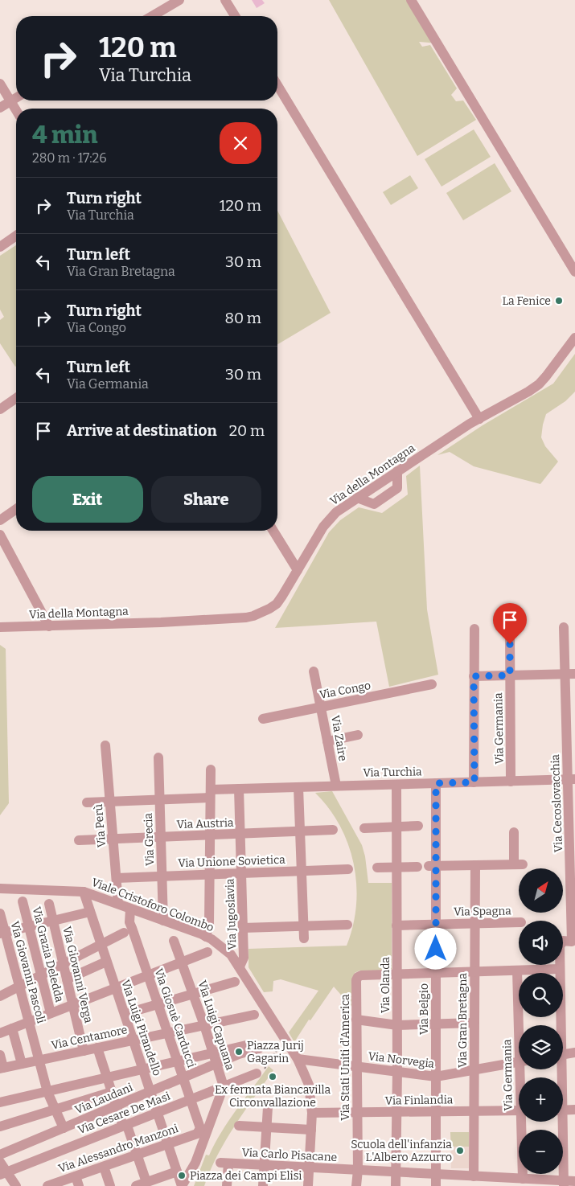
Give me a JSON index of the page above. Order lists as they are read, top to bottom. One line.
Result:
{"streets":{"street":["Via della Montagna","Via Congo","Via Germania","Via Zaire","Via Turchia","Via Cecoslovacchia","Via Austria","Via Perù","Via Grecia","Via Unione Sovietica","Viale Cristoforo Colombo","Via Spagna","Via Jugoslavia","Via Grazia Deledda","Via Giovanni Pascoli","Via Giovanni Verga","Via Olanda","Via Belgio","Via Giosuè Carducci","Via Gran Bretagna","Via Luigi Capuana","Via Luigi Pirandello","Via Centamore","Via Stati Uniti d'America","Via Norvegia","Via Laudani","Via Finlandia","Via Cesare De Masi","Via Alessandro Manzoni","Via Carlo Pisacane"]},"crossings":[["Via Congo","Via Zaire"],["Via Germania","Via Turchia"],["Via Germania","Via Carlo Pisacane"],["Via Zaire","Via Turchia"],["Via Turchia","Via Cecoslovacchia"],["Via Turchia","Via Perù"],["Via Turchia","Via Grecia"],["Via Turchia","Via Jugoslavia"],["Via Turchia","Via Olanda"],["Via Turchia","Via Belgio"],["Via Cecoslovacchia","Via Carlo Pisacane"],["Via Austria","Via Perù"],["Via Austria","Via Grecia"],["Via Austria","Via Jugoslavia"],["Via Perù","Via Unione Sovietica"],["Via Perù","Viale Cristoforo Colombo"],["Via Grecia","Via Unione Sovietica"],["Via Grecia","Viale Cristoforo Colombo"],["Via Unione Sovietica","Via Jugoslavia"],["Viale Cristoforo Colombo","Via Jugoslavia"],["Viale Cristoforo Colombo","Via Giosuè Carducci"],["Viale Cristoforo Colombo","Via Luigi Pirandello"],["Viale Cristoforo Colombo","Via Norvegia"],["Viale Cristoforo Colombo","Via Finlandia"],["Viale Cristoforo Colombo","Via Carlo Pisacane"],["Via Spagna","Via Olanda"],["Via Spagna","Via Belgio"],["Via Spagna","Via Gran Bretagna"],["Via Giovanni Pascoli","Via Centamore"],["Via Giovanni Pascoli","Via Laudani"],["Via Giovanni Verga","Via Centamore"],["Via Olanda","Via Stati Uniti d'America"],["Via Olanda","Via Norvegia"],["Via Olanda","Via Finlandia"],["Via Olanda","Via Carlo Pisacane"],["Via Belgio","Via Norvegia"],["Via Belgio","Via Finlandia"],["Via Belgio","Via Carlo Pisacane"],["Via Giosuè Carducci","Via Centamore"],["Via Giosuè Carducci","Via Laudani"],["Via Giosuè Carducci","Via Cesare De Masi"],["Via Giosuè Carducci","Via Alessandro Manzoni"],["Via Gran Bretagna","Via Norvegia"],["Via Gran Bretagna","Via Finlandia"],["Via Gran Bretagna","Via Carlo Pisacane"],["Via Luigi Capuana","Via Luigi Pirandello"],["Via Luigi Capuana","Via Centamore"],["Via Luigi Capuana","Via Laudani"],["Via Luigi Capuana","Via Cesare De Masi"],["Via Luigi Pirandello","Via Centamore"],["Via Luigi Pirandello","Via Laudani"],["Via Luigi Pirandello","Via Cesare De Masi"],["Via Luigi Pirandello","Via Alessandro Manzoni"],["Via Stati Uniti d'America","Via Norvegia"],["Via Stati Uniti d'America","Via Finlandia"],["Via Stati Uniti d'America","Via Carlo Pisacane"]],"places":["La Fenice","Piazza Jurij Gagarin","Ex fermata Biancavilla Circonvallazione","Scuola dell'infanzia L'Albero Azzurro","Piazza dei Campi Elisi"],"north":"top right","page":{"turn":["120 m","Via Turchia"],"heading":["4 min","280 m · 17:26"],"list":[{"name":"Turn right","note":"Via Turchia","value":"120 m"},{"name":"Turn left","note":"Via Gran Bretagna","value":"30 m"},{"name":"Turn right","note":"Via Congo","value":"80 m"},{"name":"Turn left","note":"Via Germania","value":"30 m"},{"name":"Arrive at destination","value":"20 m"}],"buttons":["Exit","Share"],"map_buttons":["+","−"]}}
